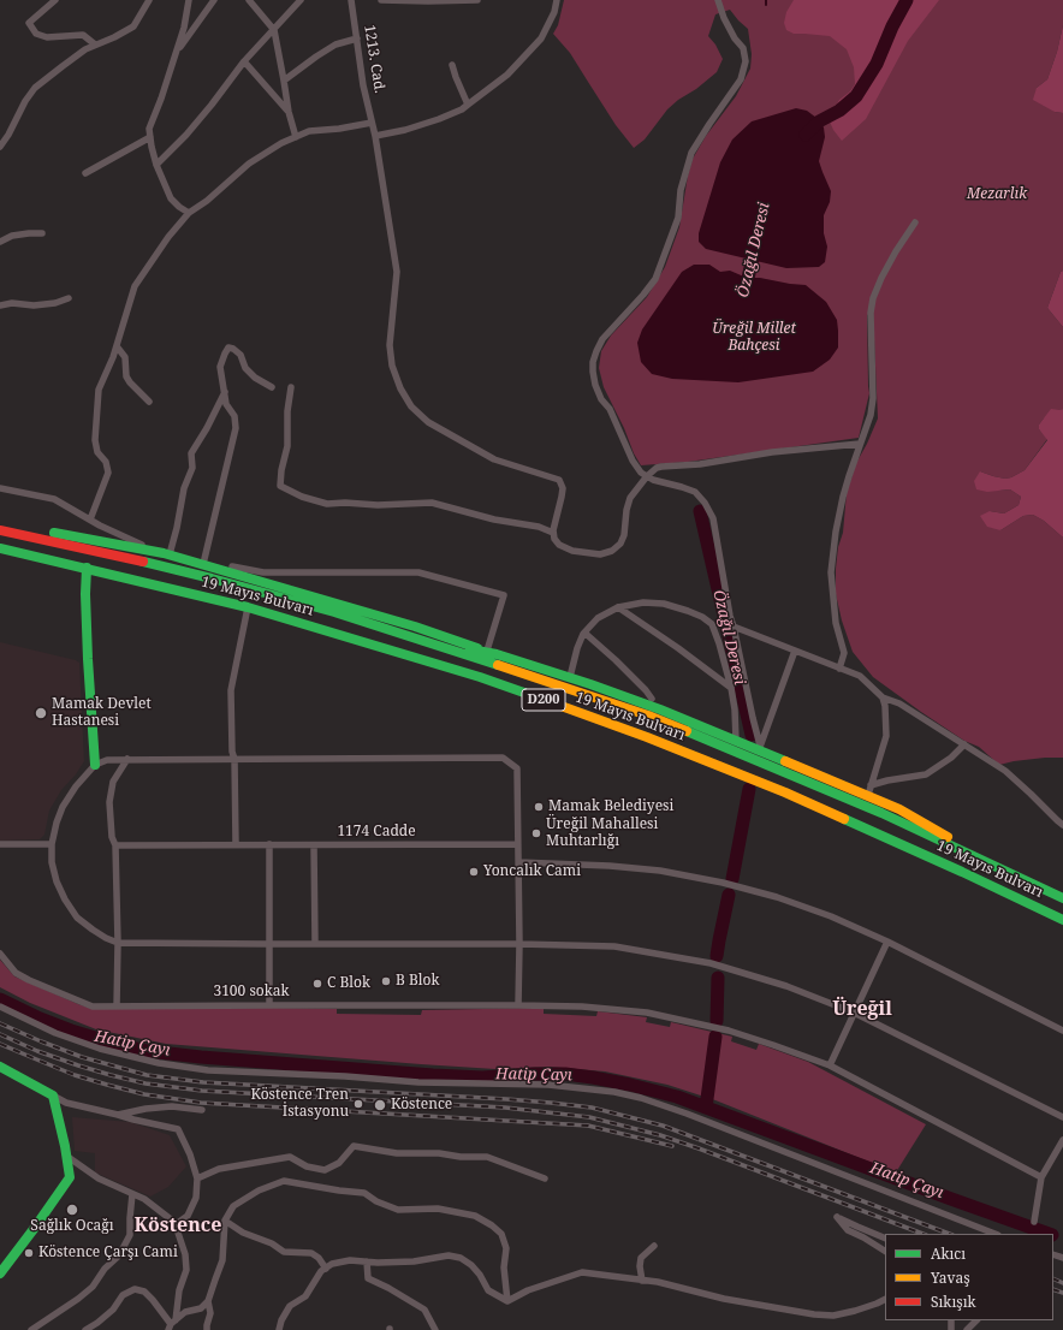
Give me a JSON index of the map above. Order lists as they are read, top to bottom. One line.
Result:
{"streets":{"main road":["19 Mayıs Bulvarı","D200"],"street":["1213. Cad.","1174 Cadde","3100 sokak"]},"districts":["Üreğil","Köstence"],"water":["Özağıl Deresi","Hatip Çayı"],"parks":["Mezarlık","Üreğil Millet Bahçesi"],"places":["Mamak Devlet Hastanesi","Mamak Belediyesi","Üreğil Mahallesi Muhtarlığı","Yoncalık Cami","B Blok","C Blok","Köstence Tren İstasyonu","Köstence","Sağlık Ocağı","Köstence Çarşı Cami"],"legend":["Akıcı","Yavaş","Sıkışık"]}
